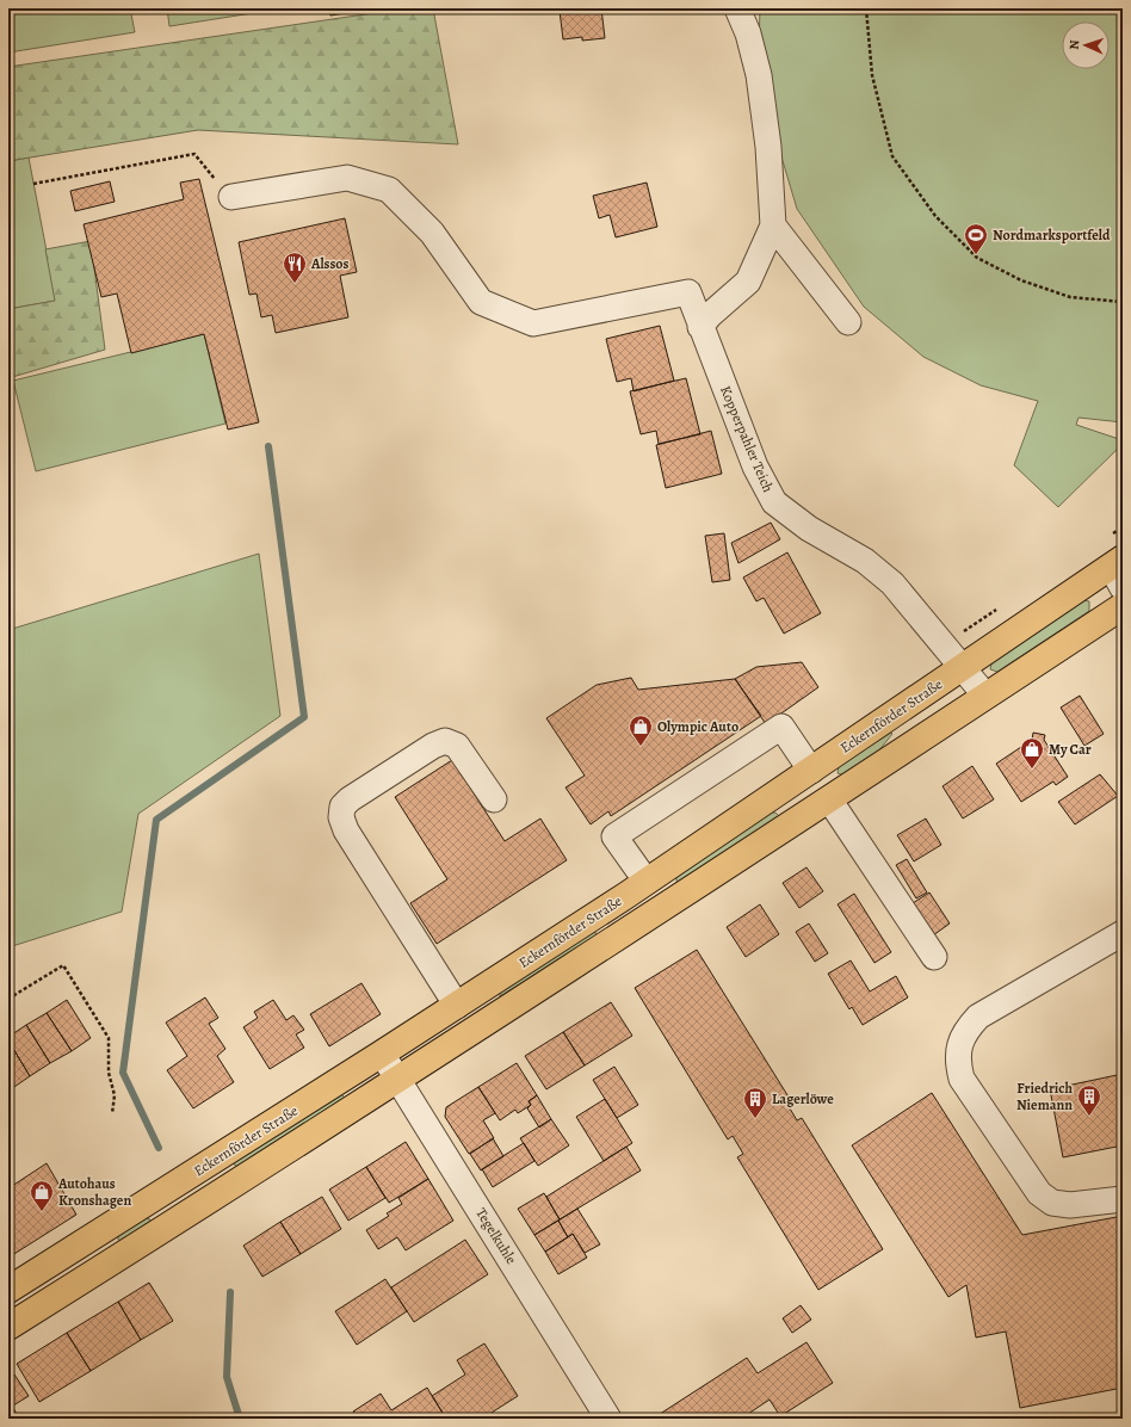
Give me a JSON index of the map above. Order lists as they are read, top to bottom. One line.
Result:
{"streets":{"main road":["Eckernförder Straße"],"street":["Kopperpahler Teich","Tegelkuhle"]},"crossings":[["Kopperpahler Teich","Eckernförder Straße"],["Eckernförder Straße","Tegelkuhle"]],"places":{"sports":["Nordmarksportfeld"],"restaurant":["Alssos"],"shop":["Olympic Auto","My Car","Autohaus Kronshagen"],"building":["Friedrich Niemann","Lagerlöwe"]},"north":"left"}
